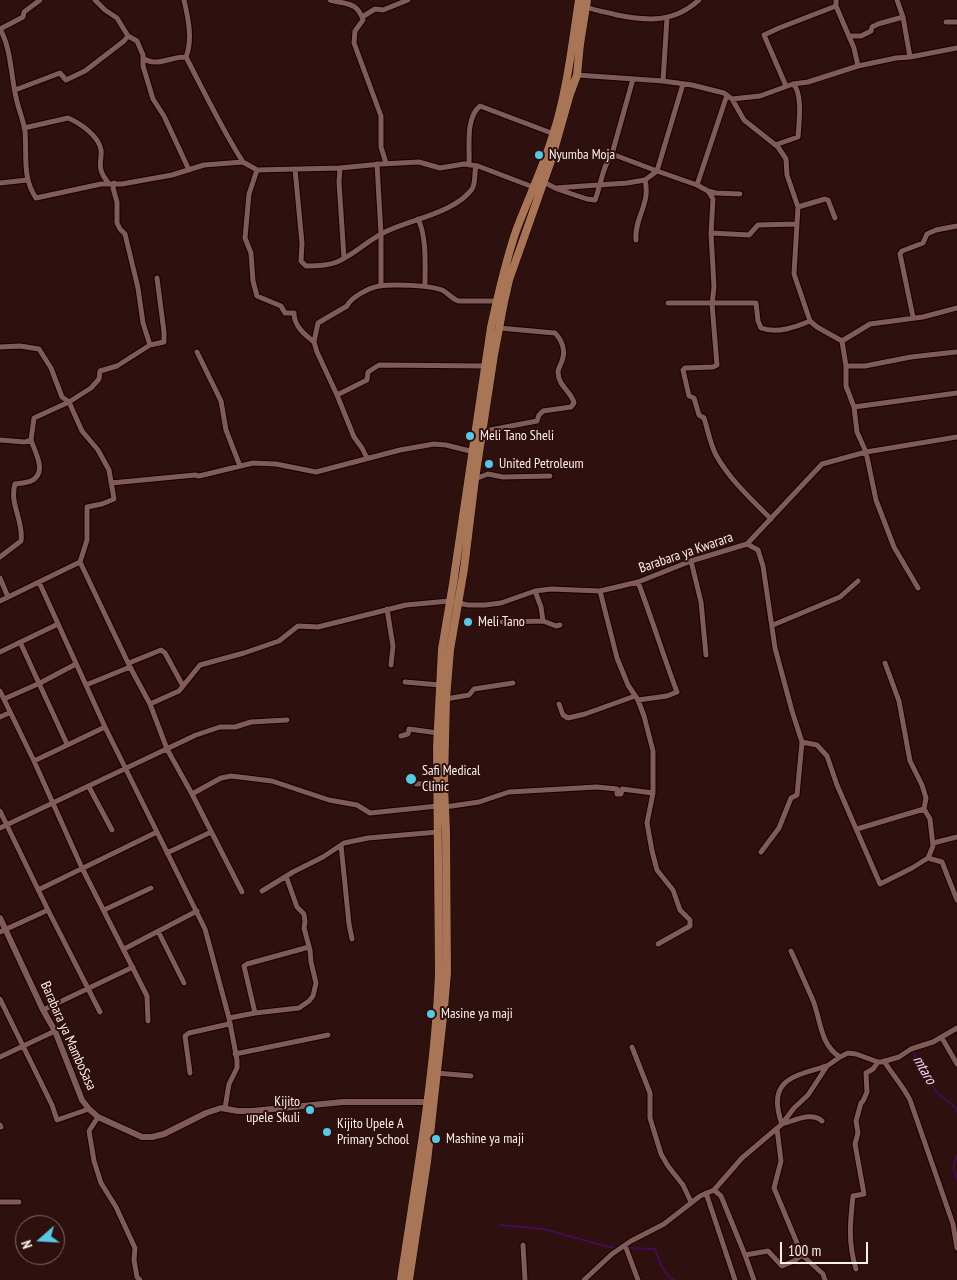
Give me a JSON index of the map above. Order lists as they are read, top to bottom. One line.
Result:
{"streets":{"street":["Barabara ya Kwarara","Barabara ya MamboSasa"]},"water":["mtaro"],"places":["Nyumba Moja","Meli Tano Sheli","United Petroleum","Meli Tano","Safi Medical Clinic","Masine ya maji","Kijito upele Skuli","Kijito Upele A Primary School","Mashine ya maji"],"scale_bar":"100 m","north":"left"}
